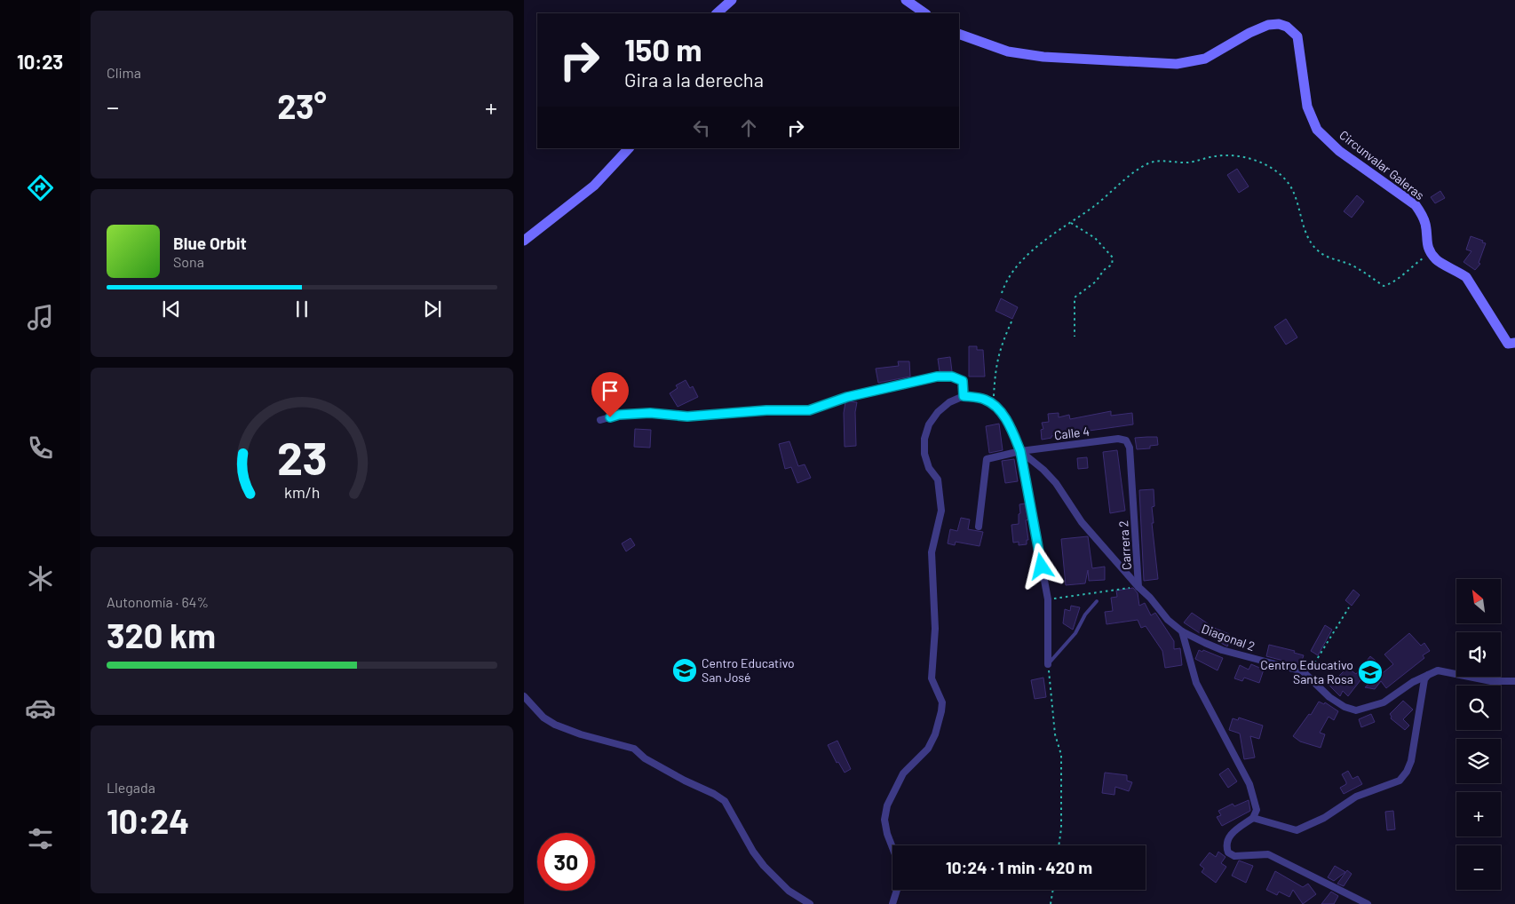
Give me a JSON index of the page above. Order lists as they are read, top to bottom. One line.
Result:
{"streets":{"main road":["Circunvalar Galeras"],"street":["Calle 4","Carrera 2","Diagonal 2"]},"crossings":[["Calle 4","Carrera 2"],["Carrera 2","Diagonal 2"]],"places":{"school or university":["Centro Educativo San José","Centro Educativo Santa Rosa"]},"north":"top left","page":{"tabs":"10:23","tile":["Clima",["Autonomía · 64%","320 km"],["Llegada","10:24"]],"turn":["150 m","Gira a la derecha"],"heat":["−","23°","+"],"song":["Blue Orbit","Sona"],"map_buttons":["+","−"],"limit":"30","trip":"10:24 · 1 min · 420 m","gauge":["23","km/h"]}}
